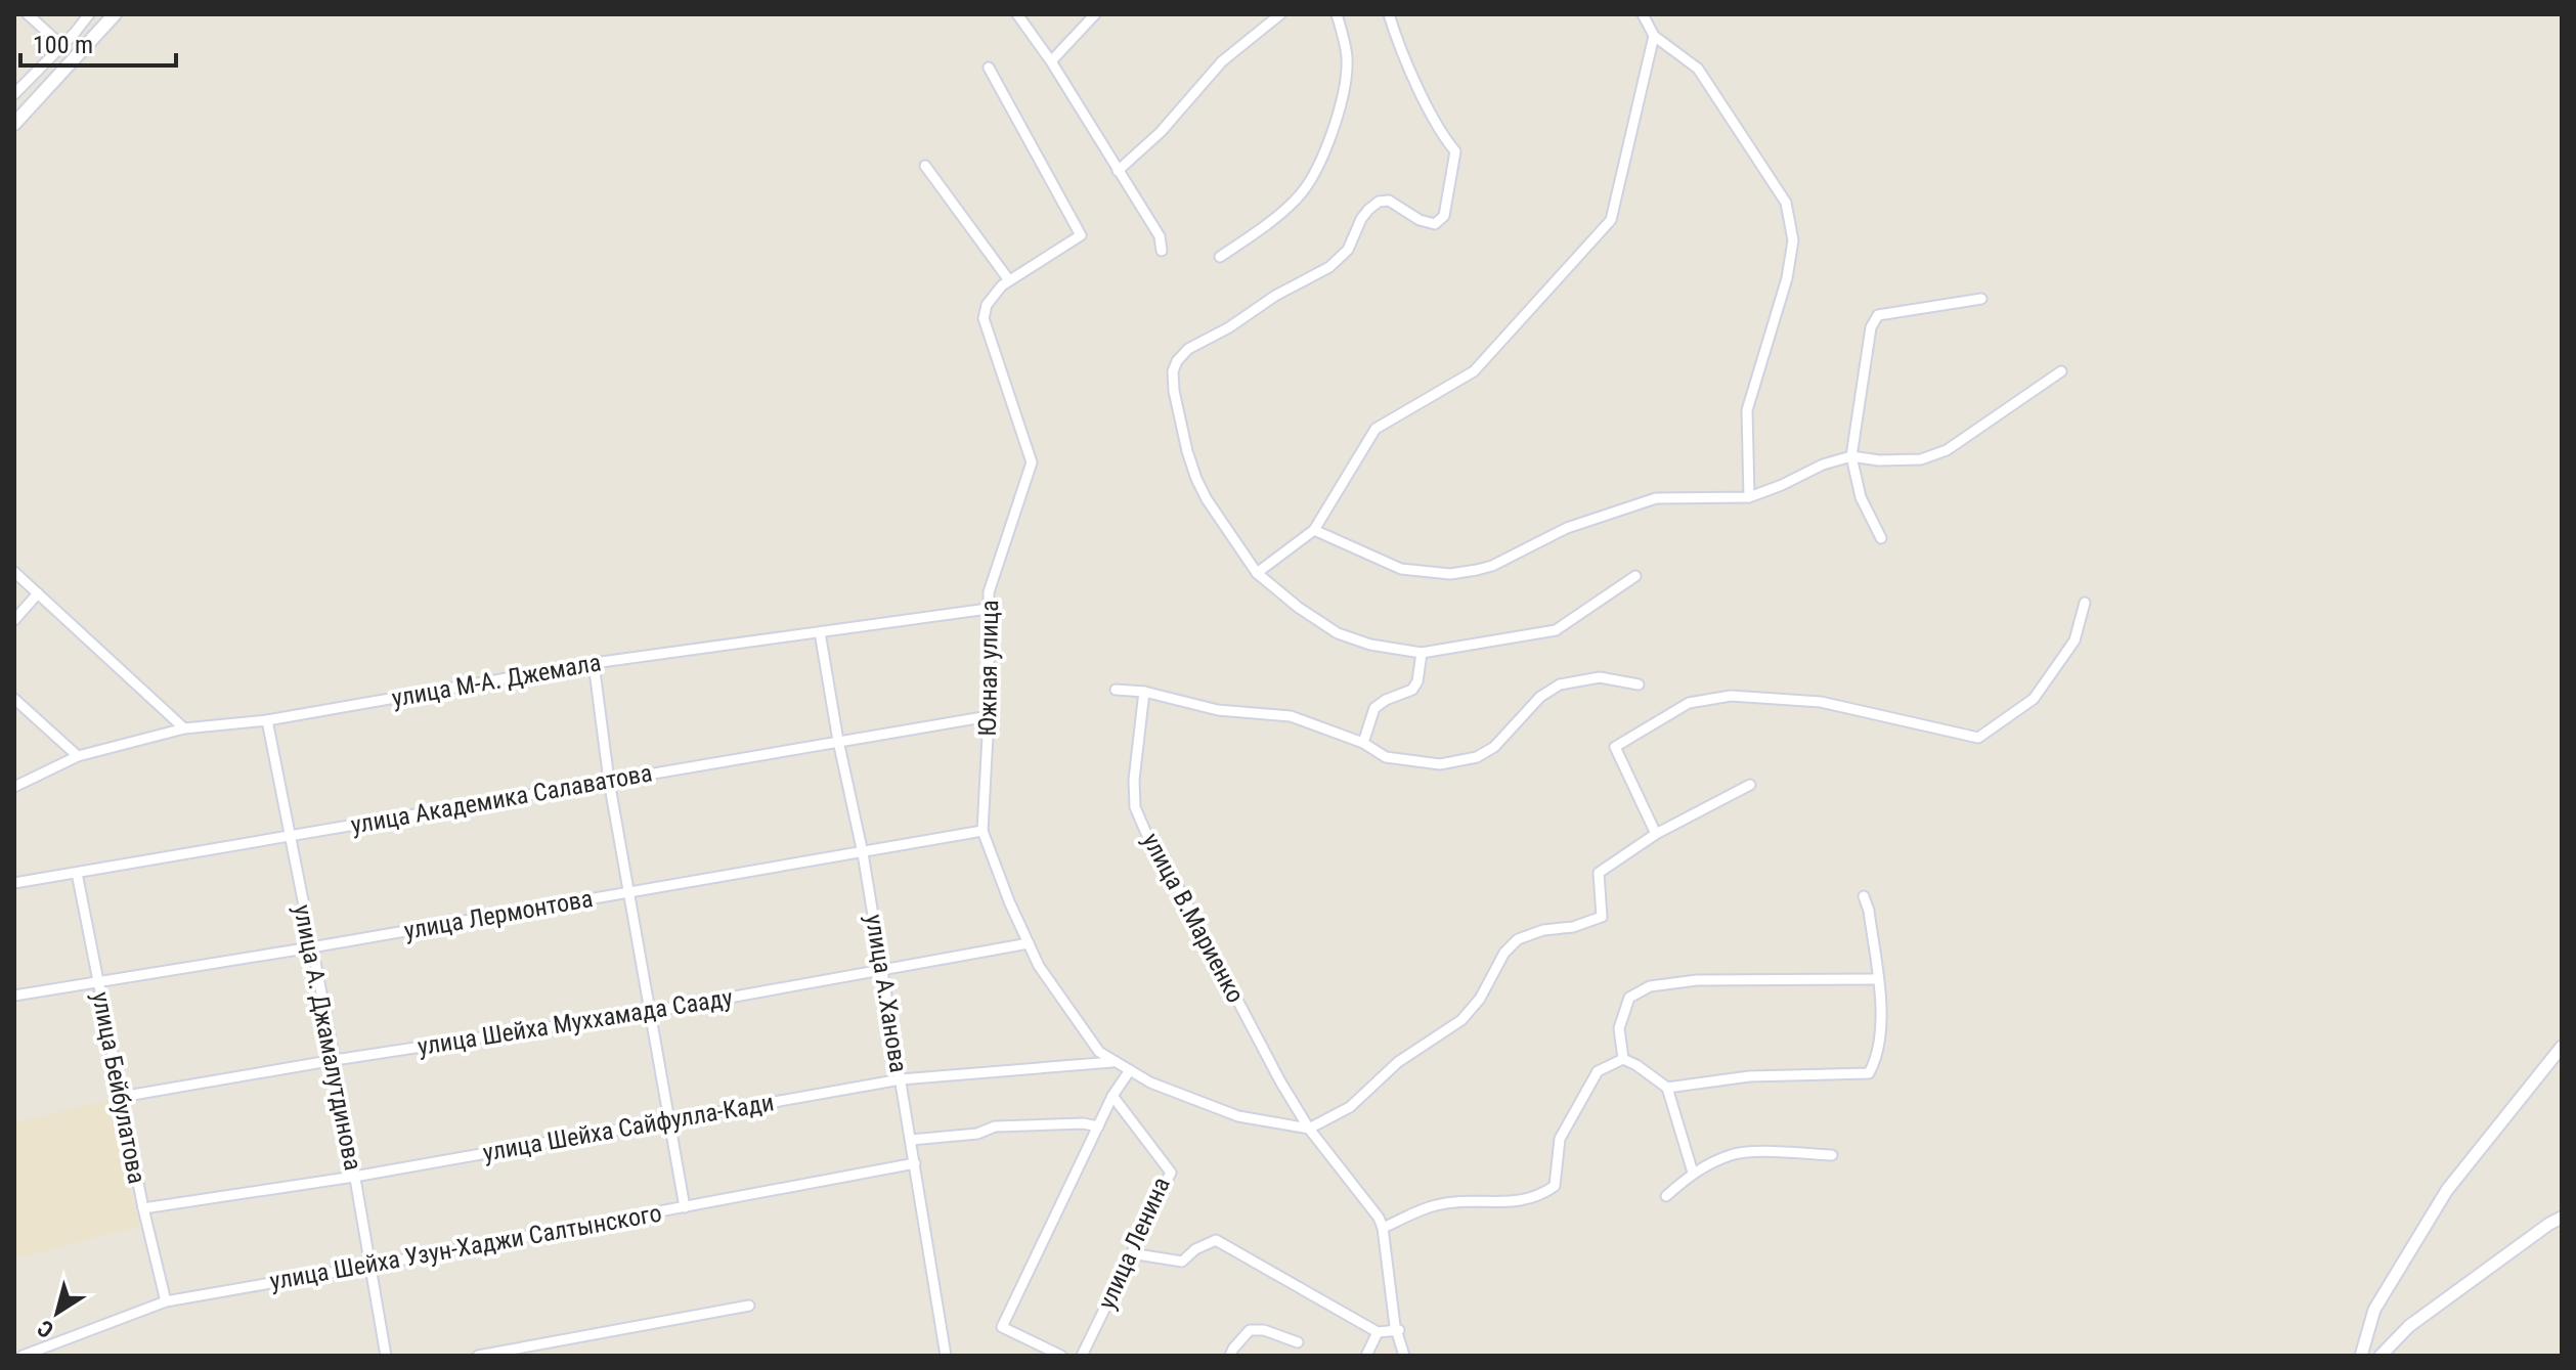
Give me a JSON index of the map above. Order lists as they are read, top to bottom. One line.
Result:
{"streets":{"street":["Южная улица","улица М-А. Джемала","улица Академика Салаватова","улица Лермонтова","улица В.Мариенко","улица А.Ханова","улица Шейха Муххамада Сааду","улица А. Джамалутдинова","улица Бейбулатова","улица Шейха Сайфулла-Кади","улица Ленина","улица Шейха Узун-Хаджи Салтынского"]},"crossings":[["Южная улица","улица М-А. Джемала"],["Южная улица","улица Академика Салаватова"],["Южная улица","улица Лермонтова"],["Южная улица","улица В.Мариенко"],["Южная улица","улица Шейха Муххамада Сааду"],["Южная улица","улица Шейха Сайфулла-Кади"],["улица М-А. Джемала","улица А.Ханова"],["улица М-А. Джемала","улица А. Джамалутдинова"],["улица Академика Салаватова","улица А.Ханова"],["улица Академика Салаватова","улица А. Джамалутдинова"],["улица Академика Салаватова","улица Бейбулатова"],["улица Лермонтова","улица А.Ханова"],["улица Лермонтова","улица А. Джамалутдинова"],["улица Лермонтова","улица Бейбулатова"],["улица А.Ханова","улица Шейха Муххамада Сааду"],["улица А.Ханова","улица Шейха Сайфулла-Кади"],["улица А.Ханова","улица Шейха Узун-Хаджи Салтынского"],["улица Шейха Муххамада Сааду","улица А. Джамалутдинова"],["улица Шейха Муххамада Сааду","улица Бейбулатова"],["улица А. Джамалутдинова","улица Шейха Сайфулла-Кади"],["улица А. Джамалутдинова","улица Шейха Узун-Хаджи Салтынского"],["улица Бейбулатова","улица Шейха Сайфулла-Кади"],["улица Бейбулатова","улица Шейха Узун-Хаджи Салтынского"]],"scale_bar":"100 m","north":"bottom left"}
